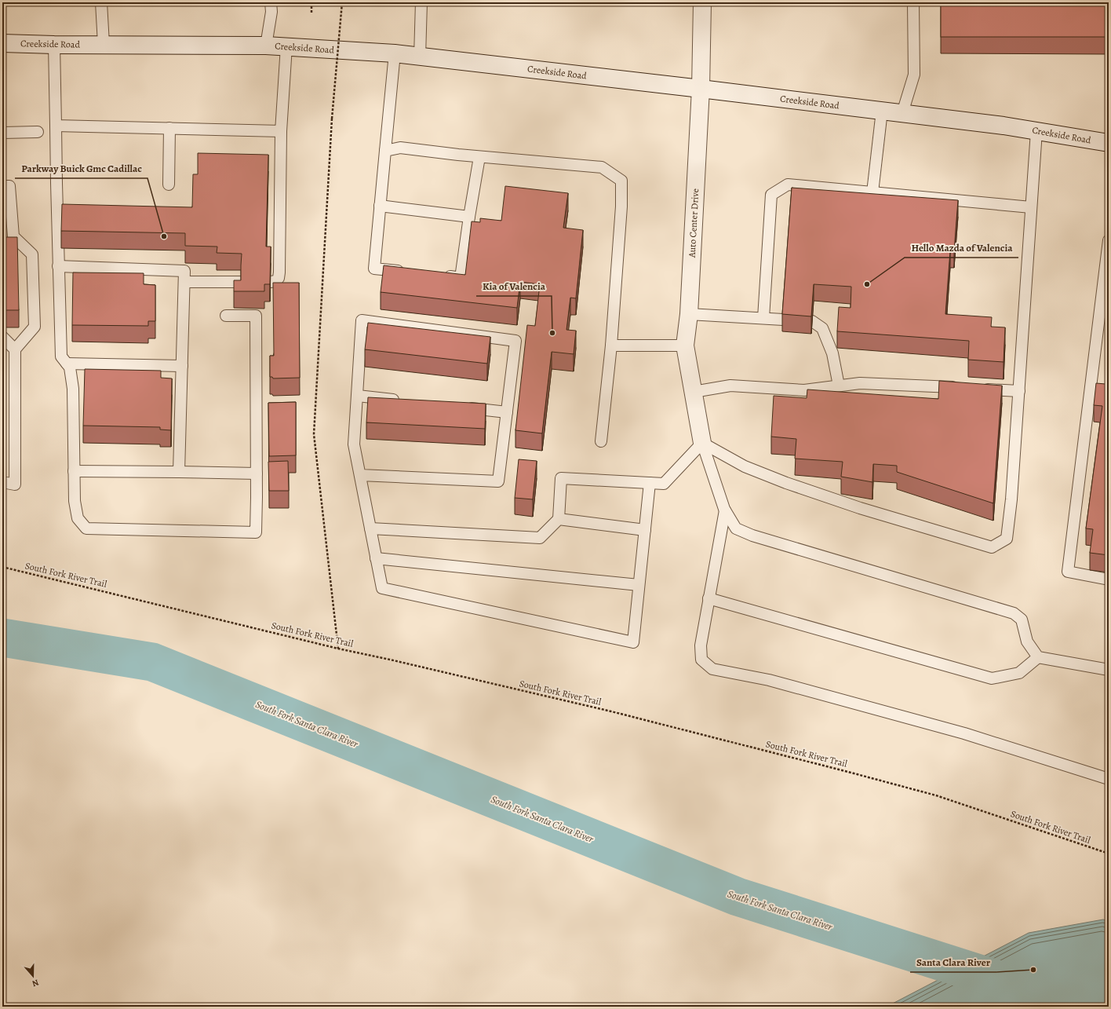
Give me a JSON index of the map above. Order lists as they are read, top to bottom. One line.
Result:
{"streets":{"street":["Creekside Road","Auto Center Drive"],"path":["South Fork River Trail"]},"crossings":[["Creekside Road","Auto Center Drive"]],"water":["South Fork Santa Clara River"],"places":["Parkway Buick Gmc Cadillac","Hello Mazda of Valencia","Kia of Valencia","Santa Clara River"],"north":"bottom"}
